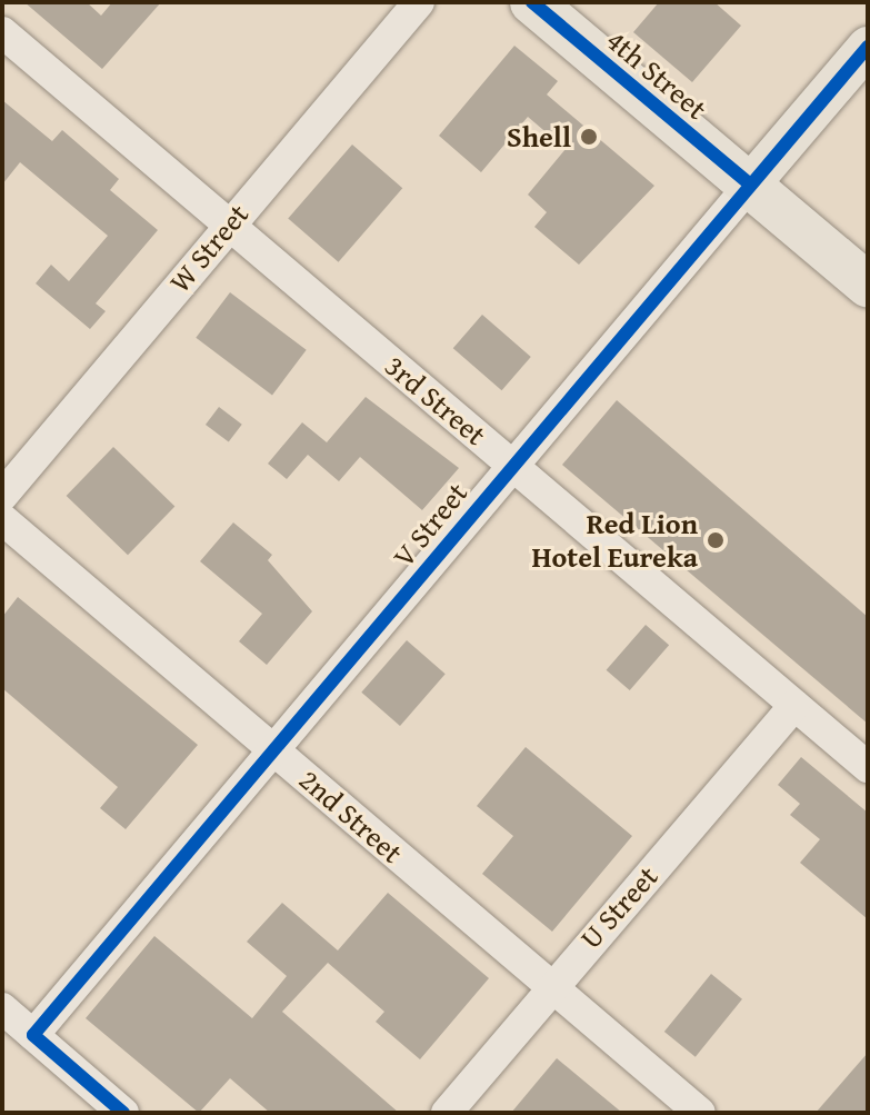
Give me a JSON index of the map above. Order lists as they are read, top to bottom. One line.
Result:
{"streets":{"highway":["4th Street"],"main road":["V Street"],"street":["W Street","3rd Street","2nd Street","U Street"]},"crossings":[["4th Street","V Street"],["W Street","3rd Street"],["3rd Street","V Street"],["3rd Street","U Street"],["V Street","2nd Street"],["2nd Street","U Street"]],"places":["Shell","Red Lion Hotel Eureka"]}
